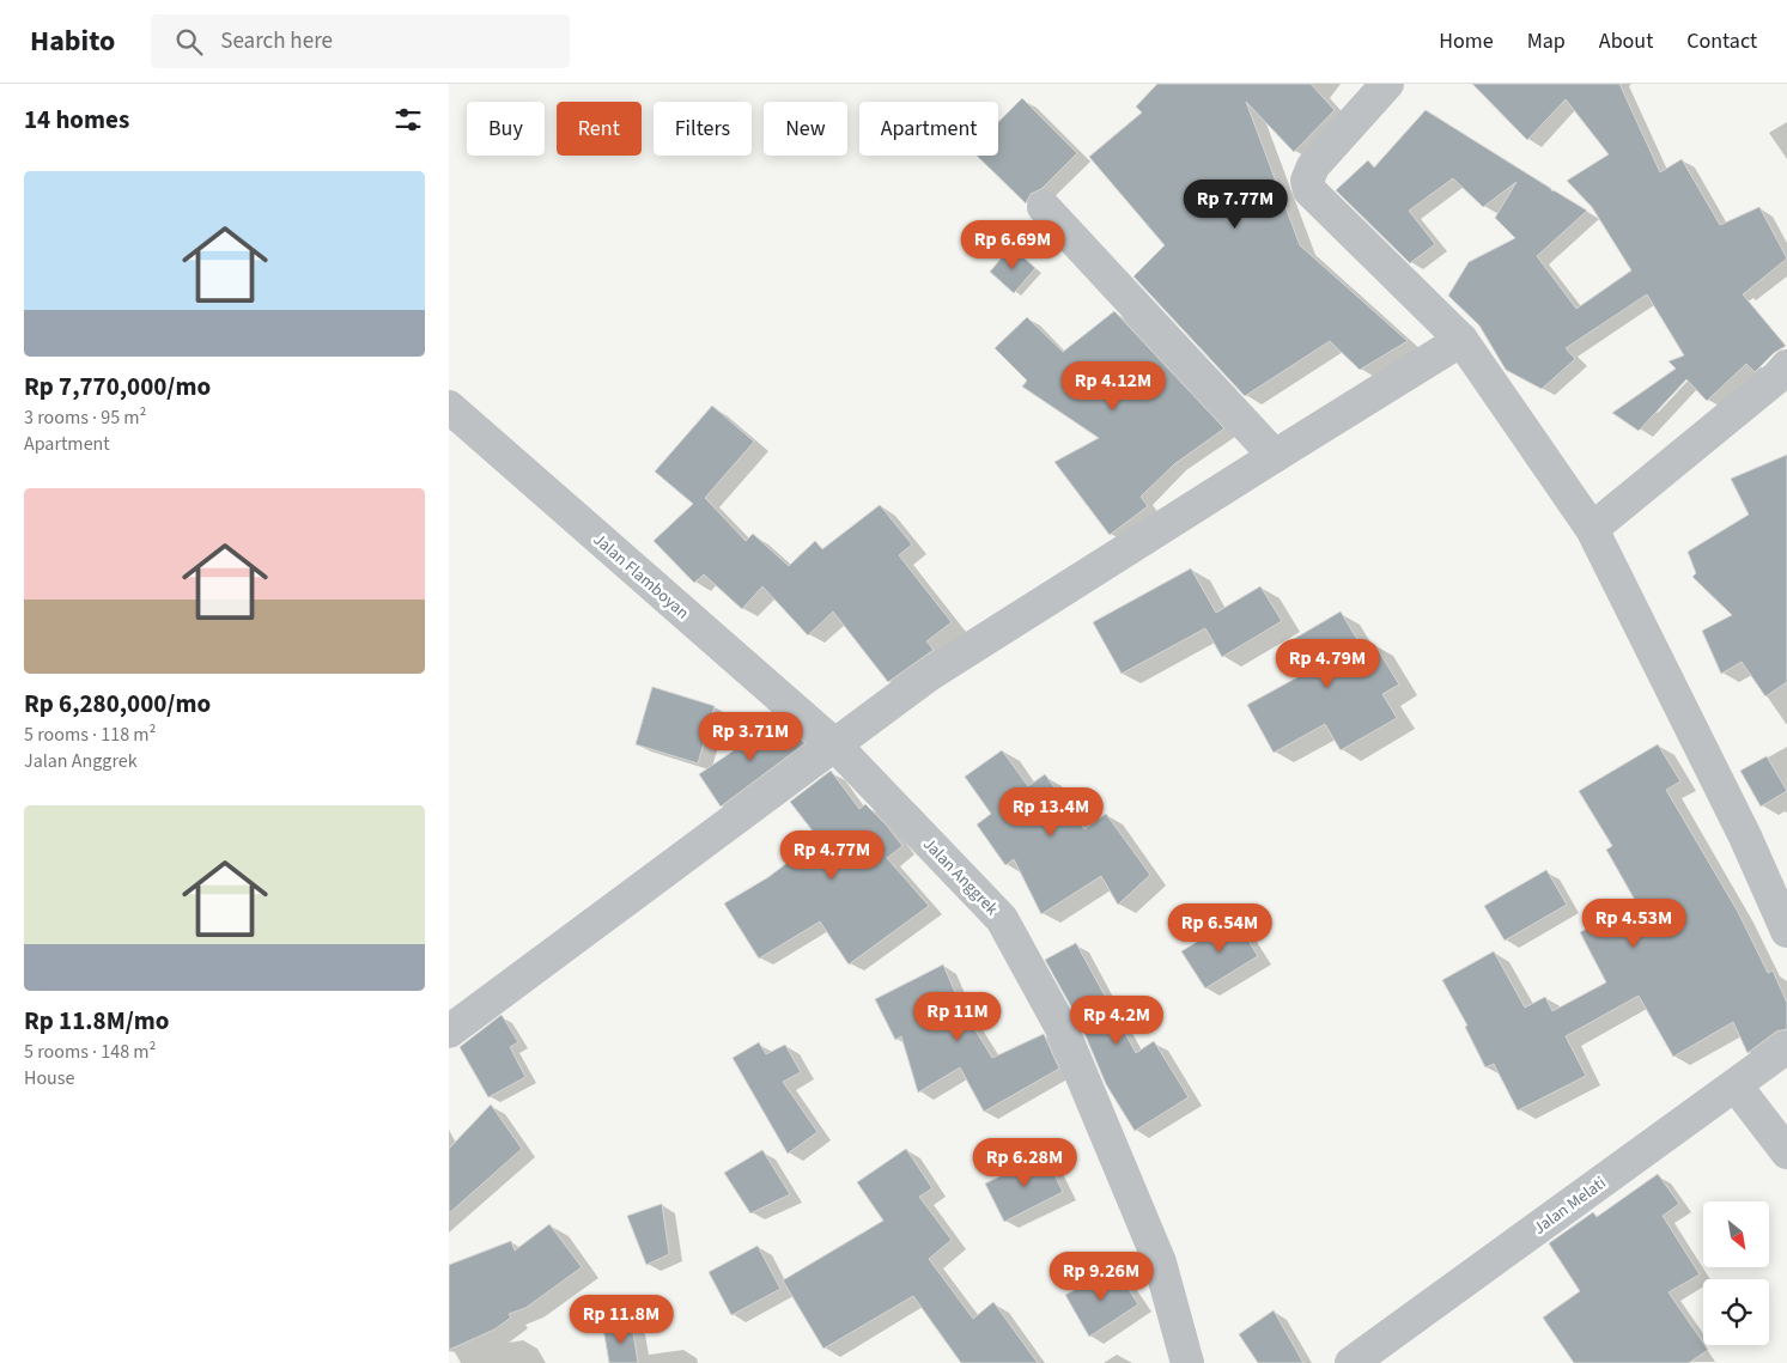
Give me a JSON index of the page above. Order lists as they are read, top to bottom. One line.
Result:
{"streets":{"street":["Jalan Flamboyan","Jalan Anggrek","Jalan Melati"]},"crossings":[["Jalan Flamboyan","Jalan Anggrek"]],"north":"bottom right","page":{"header":"Habito","search":"Search here","nav":["Home","Map","About","Contact"],"heading":"14 homes","chip":["Buy","Rent","Filters","New","Apartment"],"list":[{"name":"Rp 7,770,000/mo","note":"3 rooms · 95 m² · Apartment"},{"name":"Rp 6,280,000/mo","note":"5 rooms · 118 m² · Jalan Anggrek"},{"name":"Rp 11.8M/mo","note":"5 rooms · 148 m² · House"}],"price":["Rp 7.77M","Rp 6.69M","Rp 4.12M","Rp 4.79M","Rp 3.71M","Rp 13.4M","Rp 4.77M","Rp 4.53M","Rp 6.54M","Rp 11M","Rp 4.2M","Rp 6.28M","Rp 9.26M","Rp 11.8M"]}}
